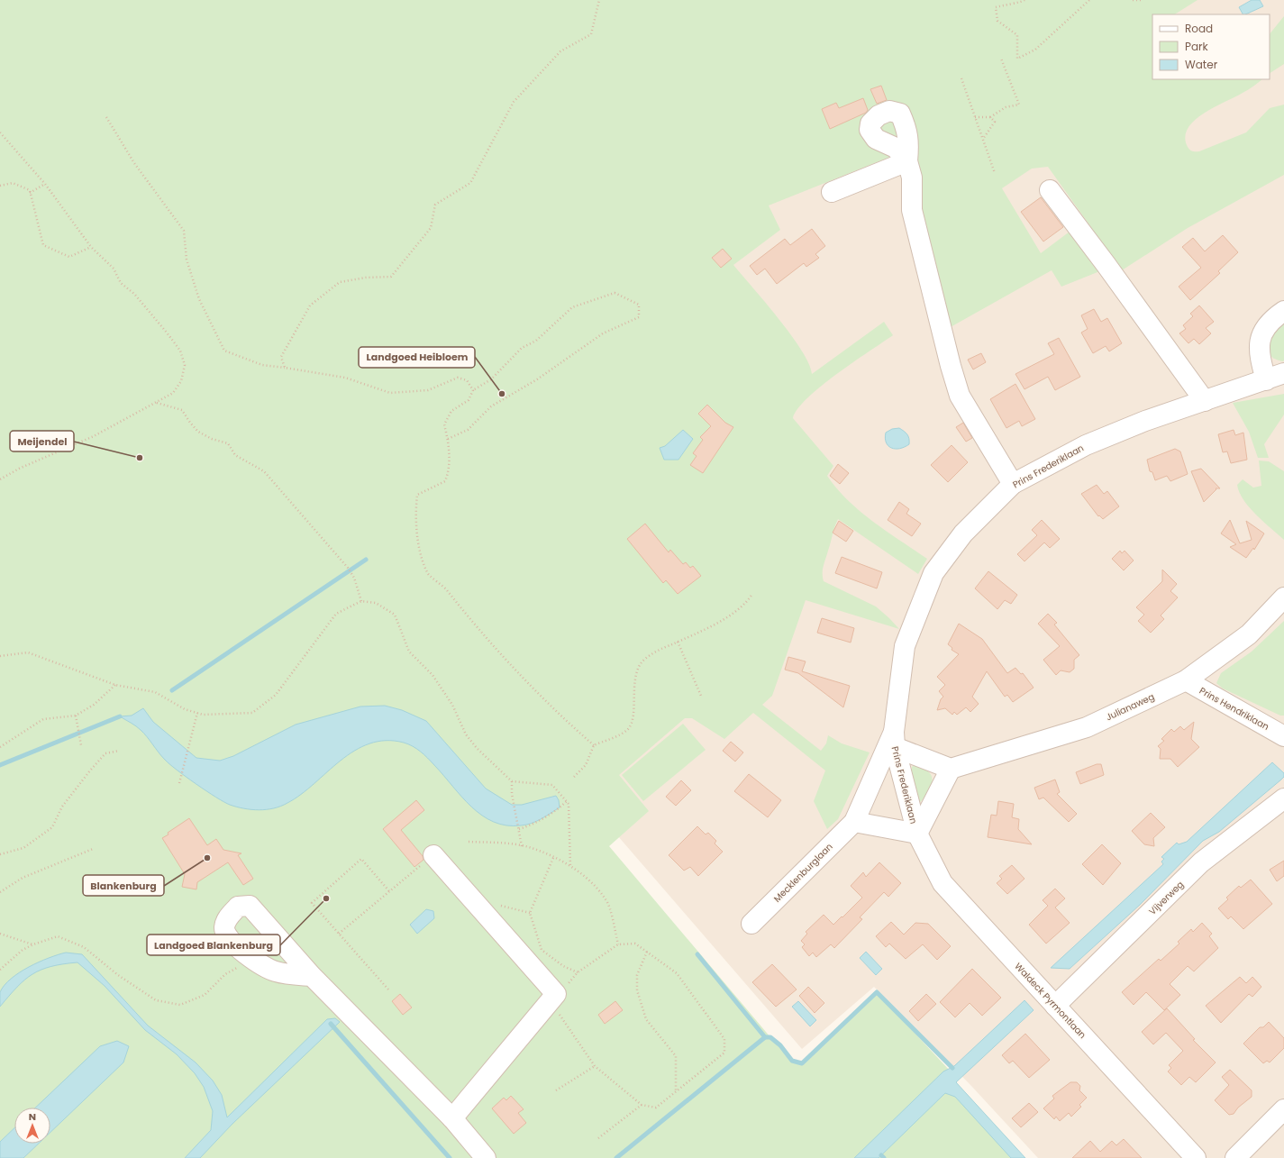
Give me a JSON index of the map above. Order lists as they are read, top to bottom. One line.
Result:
{"streets":{"street":["Prins Frederiklaan","Julianaweg","Prins Hendriklaan","Mecklenburglaan","Vijverweg","Waldeck Pyrmontlaan"]},"crossings":[["Prins Frederiklaan","Mecklenburglaan"],["Prins Frederiklaan","Waldeck Pyrmontlaan"],["Julianaweg","Prins Hendriklaan"],["Vijverweg","Waldeck Pyrmontlaan"]],"places":["Landgoed Heibloem","Meijendel","Blankenburg","Landgoed Blankenburg"],"legend":["Road","Park","Water"],"north":"top"}
